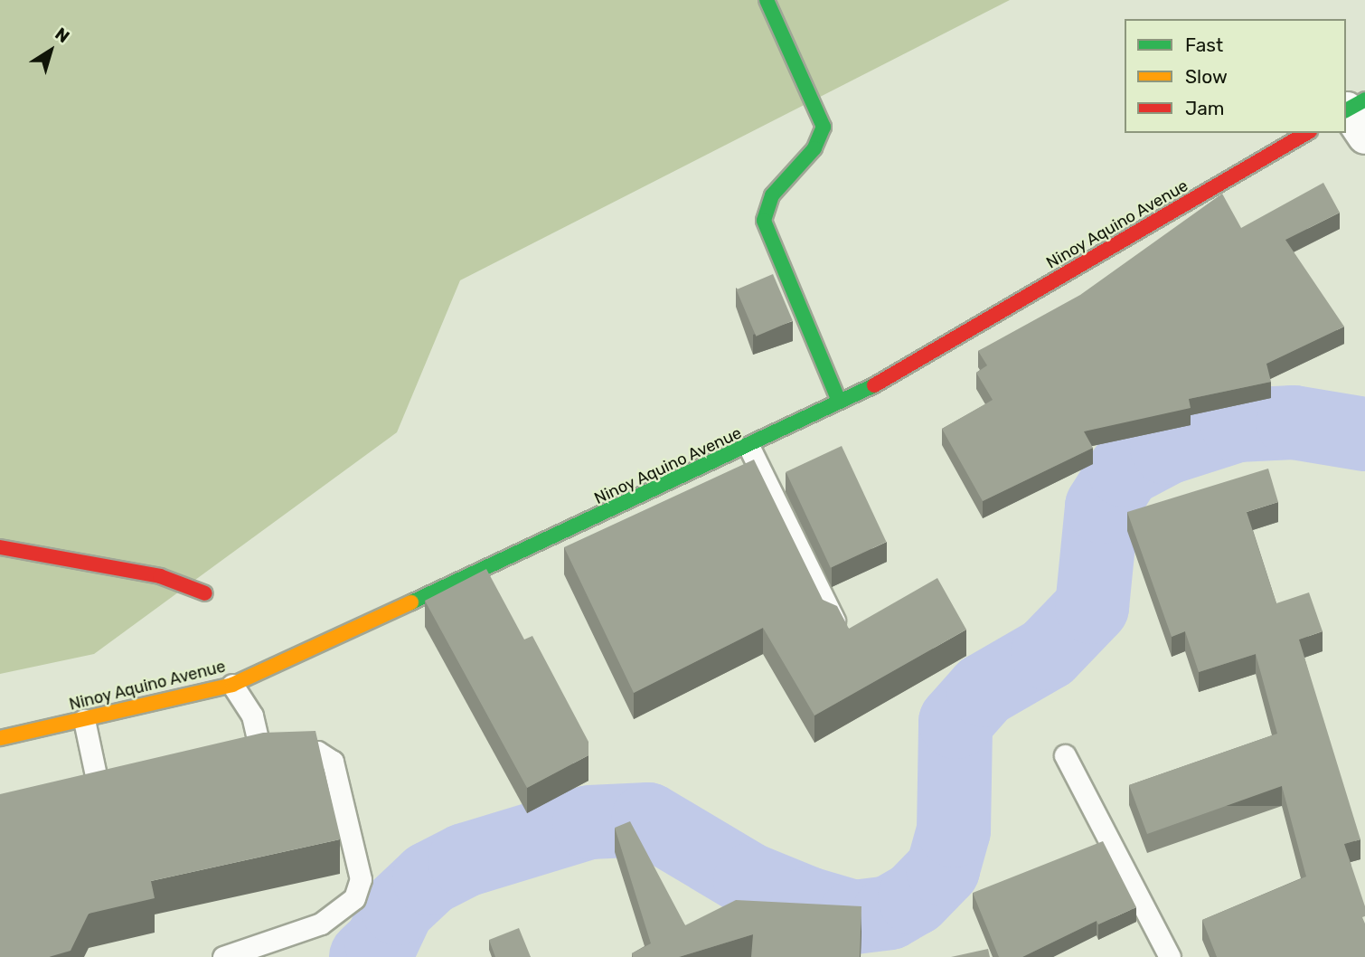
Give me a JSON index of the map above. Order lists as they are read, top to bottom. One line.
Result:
{"streets":{"main road":["Ninoy Aquino Avenue"]},"legend":["Fast","Slow","Jam"],"north":"top right"}
